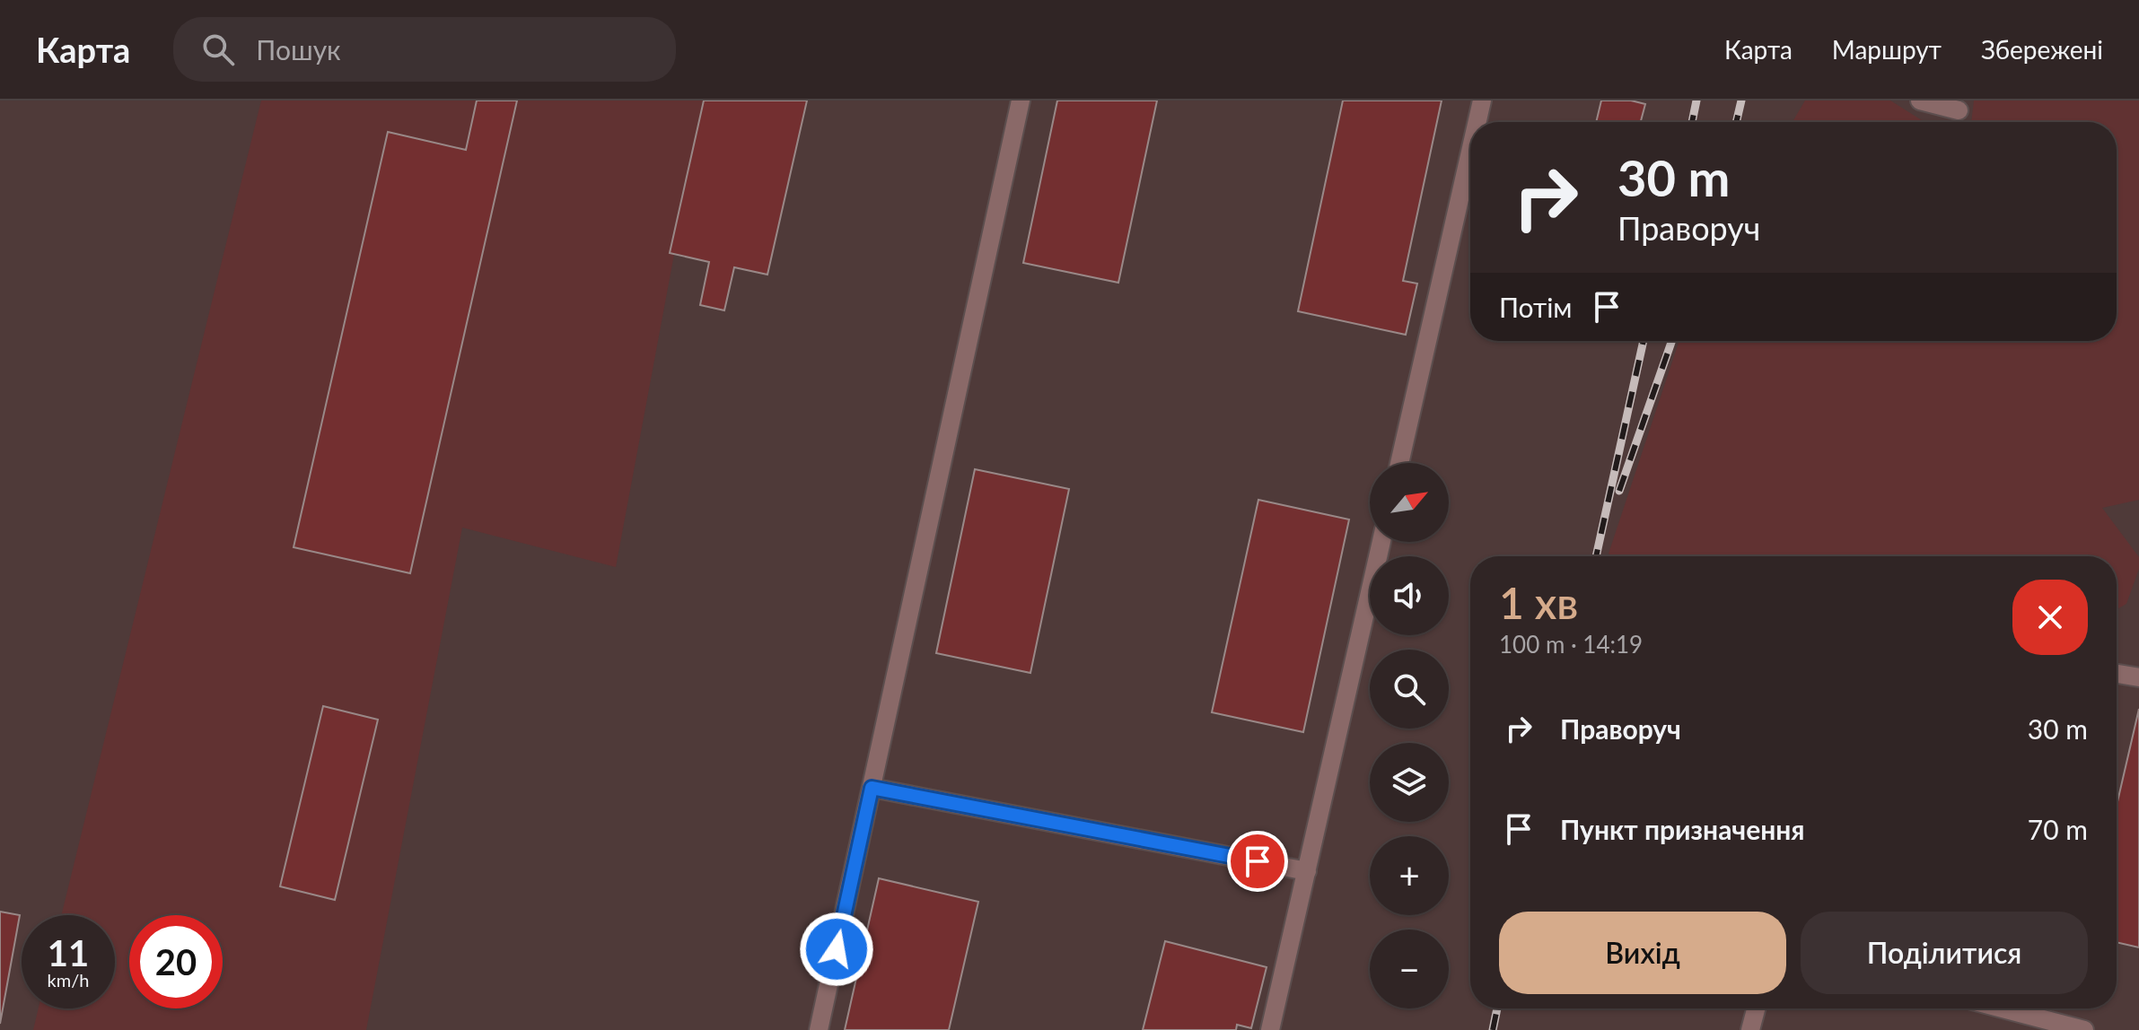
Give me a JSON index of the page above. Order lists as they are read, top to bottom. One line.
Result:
{"north":"top right","page":{"header":"Карта","search":"Пошук","nav":["Карта","Маршрут","Збережені"],"turn":["30 m","Праворуч"],"then":"Потім","map_buttons":["+","−"],"heading":["1 хв","100 m · 14:19"],"list":[{"name":"Праворуч","value":"30 m"},{"name":"Пункт призначення","value":"70 m"}],"buttons":["Вихід","Поділитися"],"speed":"11 km/h","limit":"20"}}
